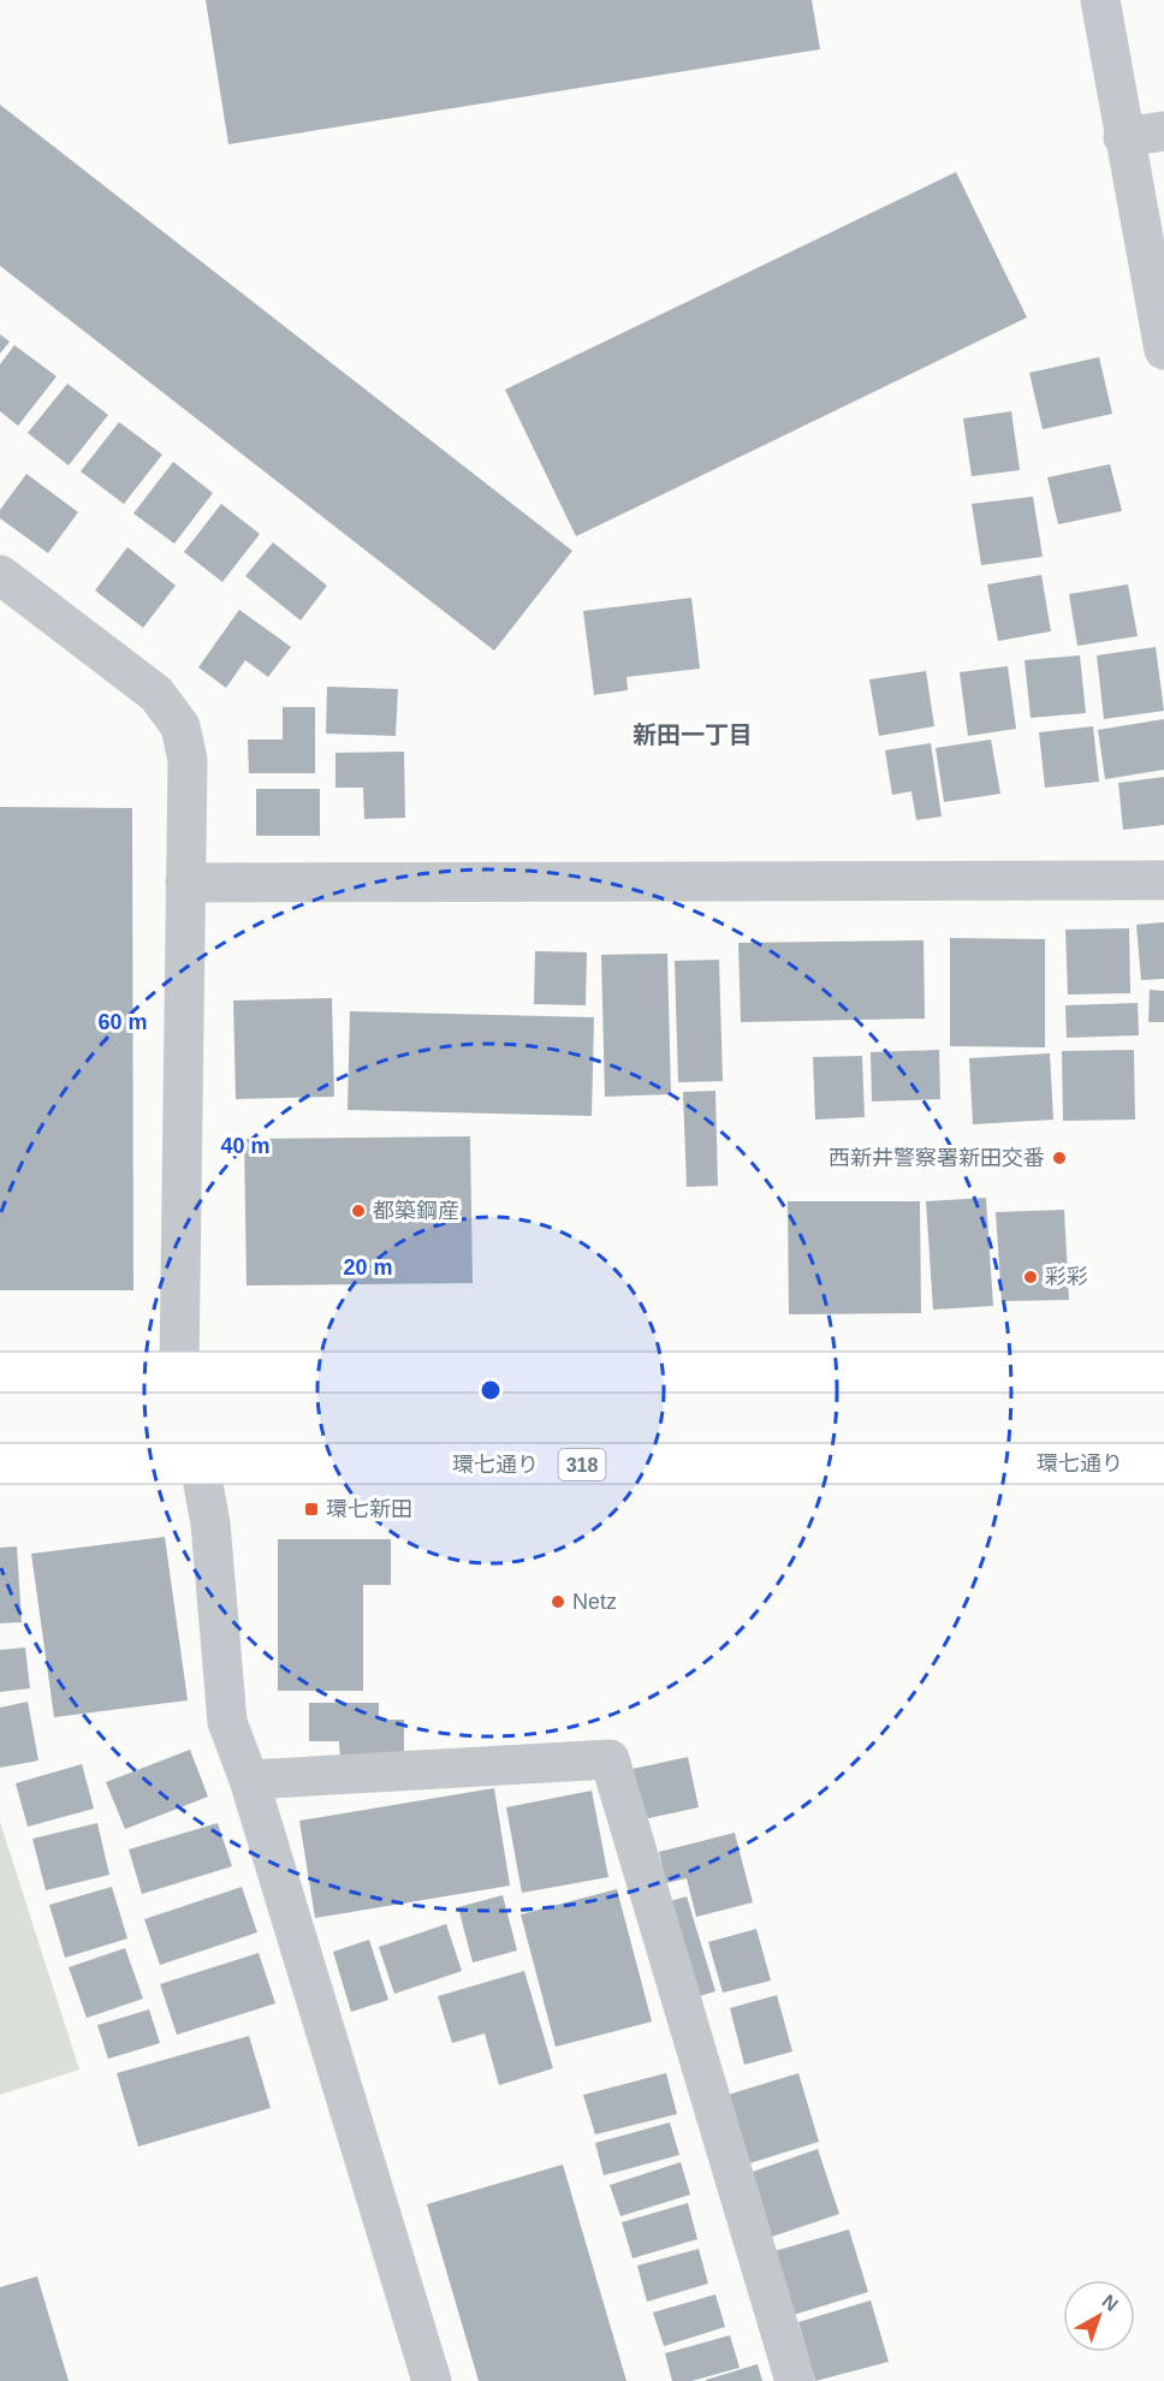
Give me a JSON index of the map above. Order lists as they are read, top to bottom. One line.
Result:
{"streets":{"main road":["環七通り","318"]},"districts":["新田一丁目"],"places":{"other":["西新井警察署新田交番","都築鋼産","彩彩","Netz"],"transit":["環七新田"]},"north":"top right","rings":["60 m","40 m","20 m"]}
